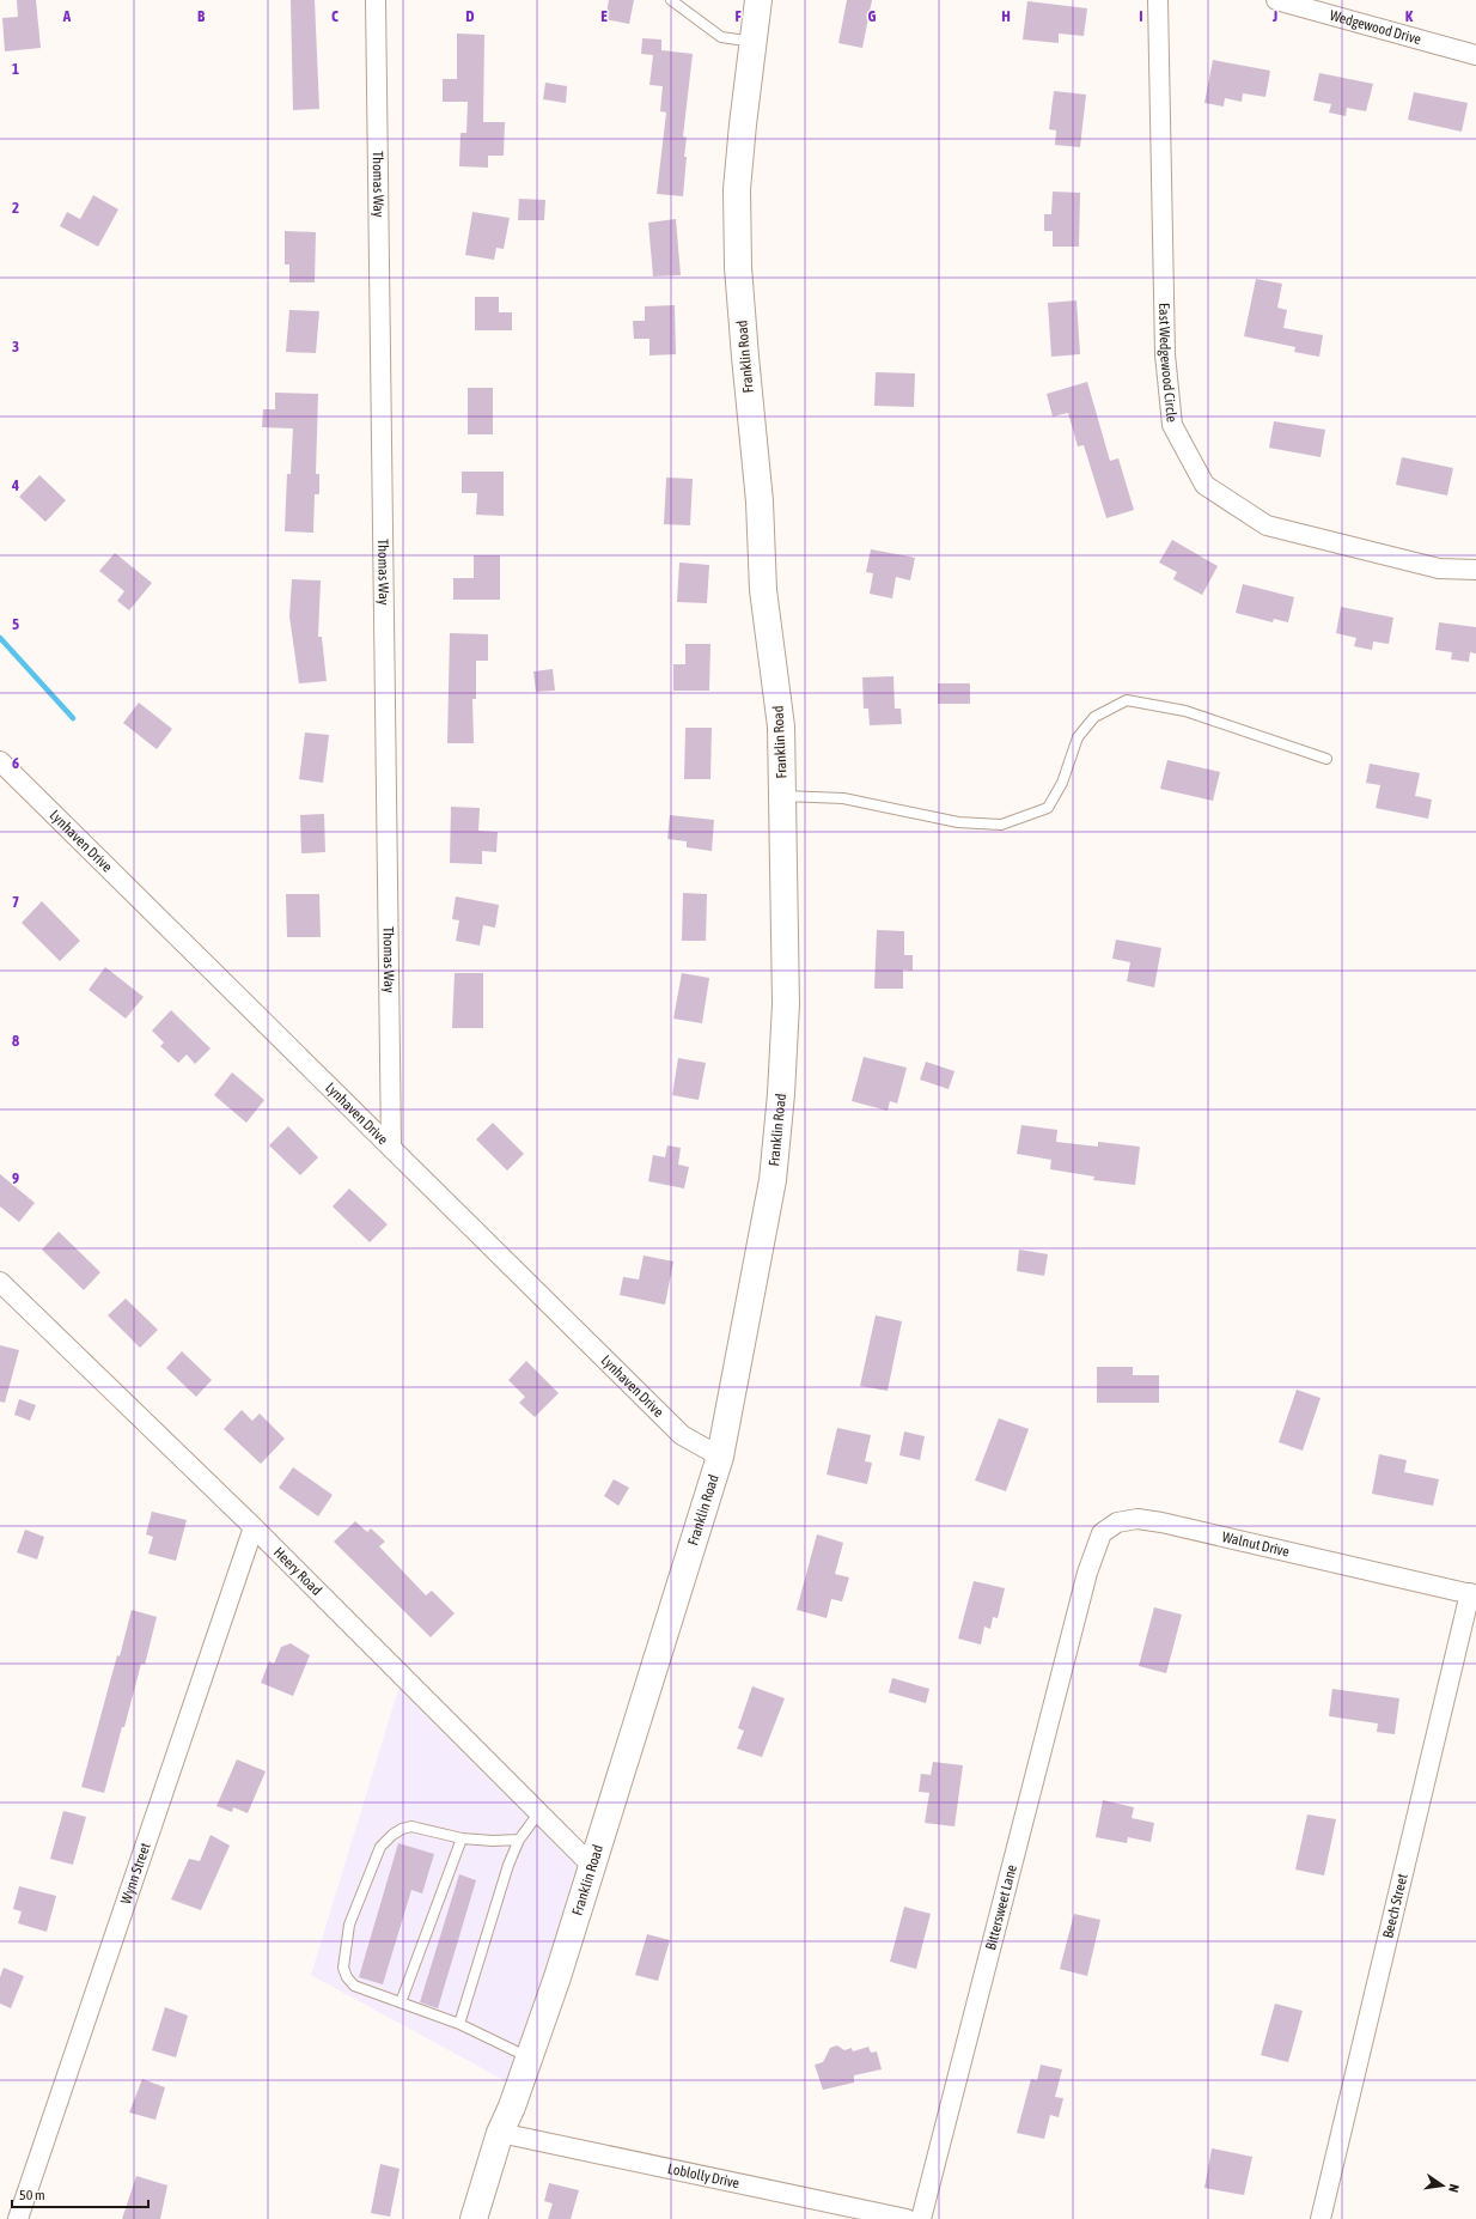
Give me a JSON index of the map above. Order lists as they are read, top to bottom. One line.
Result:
{"streets":{"main road":["Franklin Road"],"street":["Wedgewood Drive","Thomas Way","East Wedgewood Circle","Lynhaven Drive","Walnut Drive","Heery Road","Wynn Street","Bittersweet Lane","Beech Street","Loblolly Drive"]},"crossings":[["Thomas Way","Lynhaven Drive"],["Franklin Road","Lynhaven Drive"],["Franklin Road","Heery Road"],["Franklin Road","Loblolly Drive"],["Walnut Drive","Bittersweet Lane"],["Walnut Drive","Beech Street"],["Heery Road","Wynn Street"]],"scale_bar":"50 m","north":"right","grid":{"columns":["A","B","C","D","E","F","G","H","I","J","K"],"rows":["1","2","3","4","5","6","7","8","9"]}}
